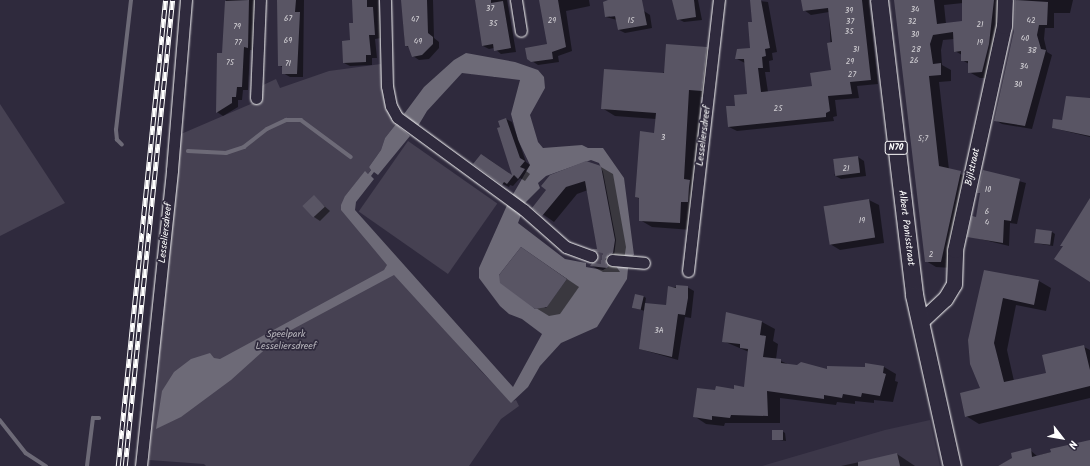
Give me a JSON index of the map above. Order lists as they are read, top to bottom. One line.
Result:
{"streets":{"main road":["N70","Albert Panisstraat"],"street":["Lesseliersdreef","Bijlstraat"]},"crossings":[["Bijlstraat","Albert Panisstraat"]],"parks":["Speelpark Lesseliersdreef"],"house_numbers":["37","34","39","67","47","29","15","42","37","32","35","21","79","35","30","40","69","49","77","19","31","28","38","26","29","75","71","34","27","30","25","3","5;7","21","10","6","19","4","2","3A"],"north":"bottom right"}
